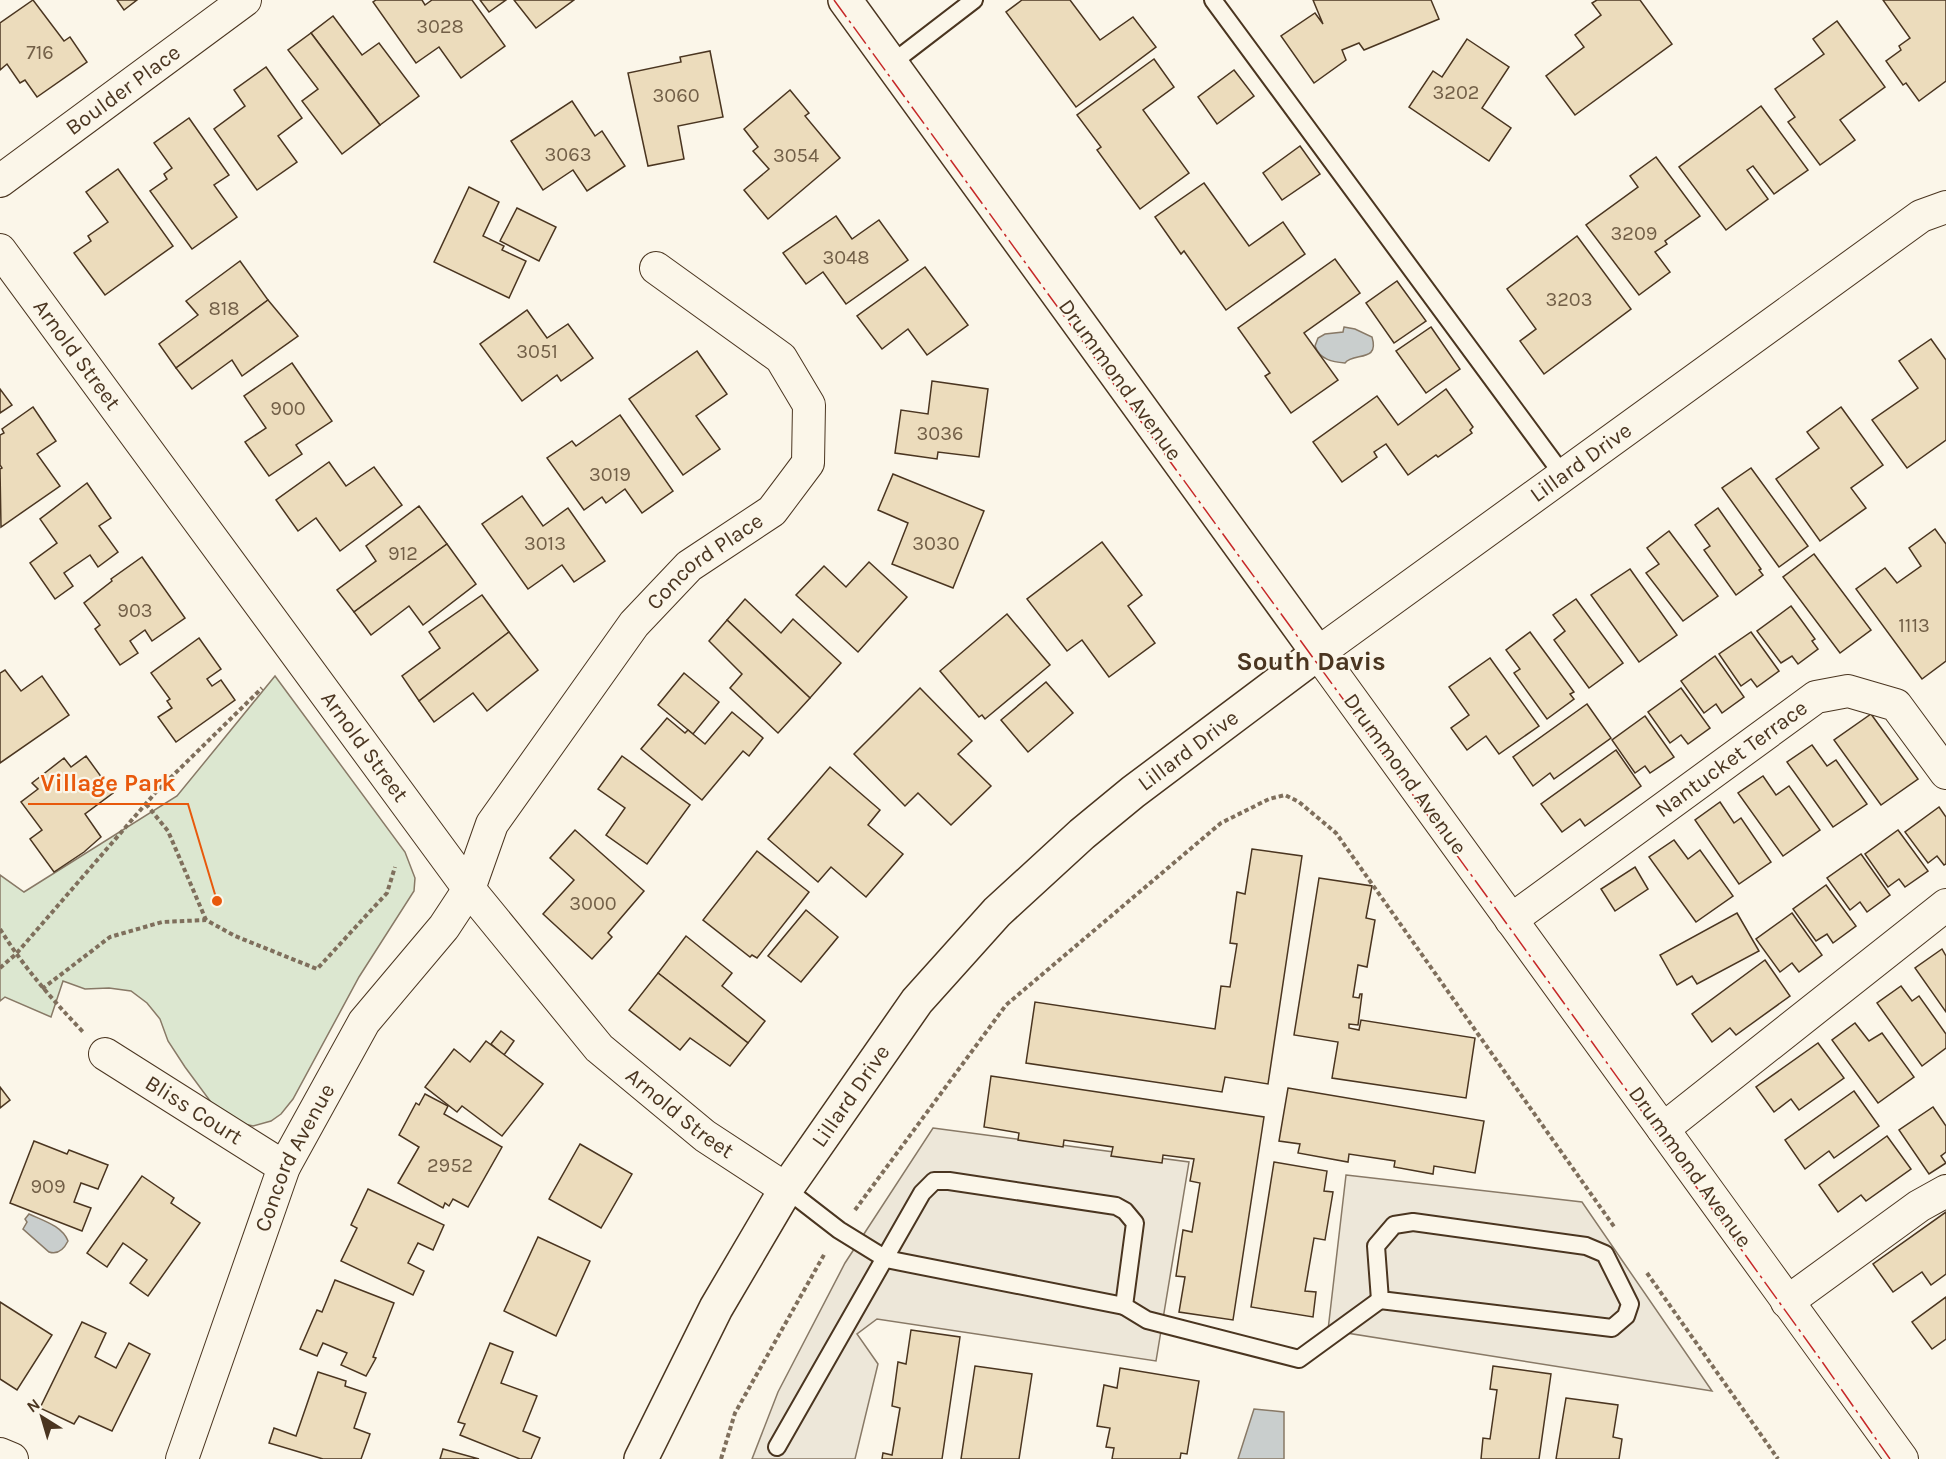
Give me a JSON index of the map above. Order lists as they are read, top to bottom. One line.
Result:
{"streets":{"street":["Boulder Place","Arnold Street","Drummond Avenue","Lillard Drive","Concord Place","Nantucket Terrace","Bliss Court","Concord Avenue"]},"crossings":[["Arnold Street","Lillard Drive"],["Arnold Street","Concord Place"],["Arnold Street","Concord Avenue"],["Drummond Avenue","Lillard Drive"],["Drummond Avenue","Nantucket Terrace"],["Concord Place","Concord Avenue"],["Bliss Court","Concord Avenue"]],"districts":["South Davis"],"places":["Village Park"],"house_numbers":["3028","716","3202","3060","3063","3054","3209","3048","3203","818","3051","900","3036","3019","3013","3030","912","903","1113","3000","2952","909"],"north":"top left"}
